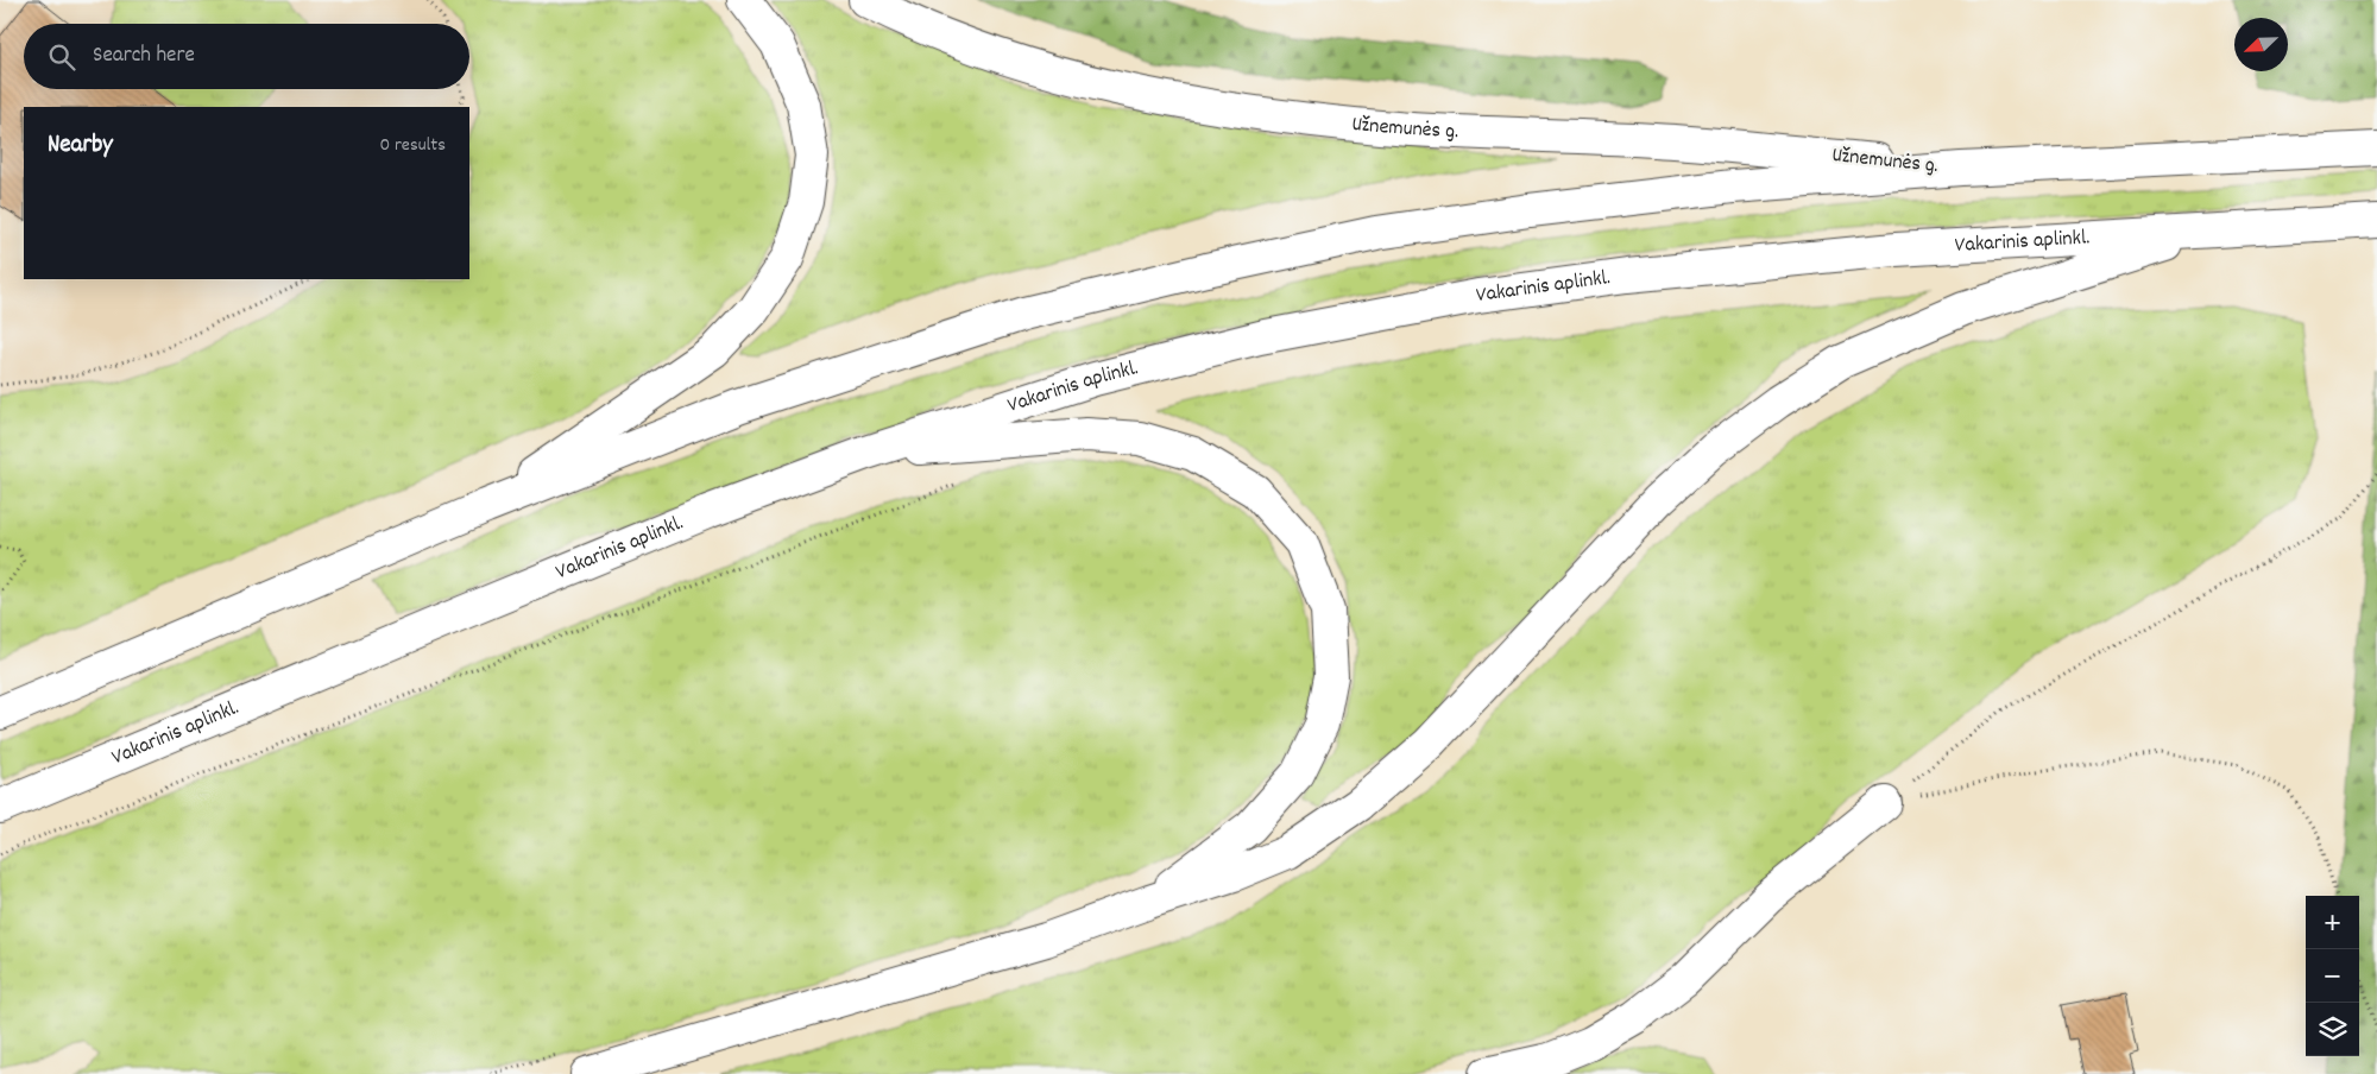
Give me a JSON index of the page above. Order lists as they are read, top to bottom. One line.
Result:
{"streets":{"main road":["Užnemunės g.","Vakarinis aplinkl."]},"north":"bottom left","page":{"search":"Search here","heading":["Nearby","0 results"],"map_buttons":["+","−"]}}
